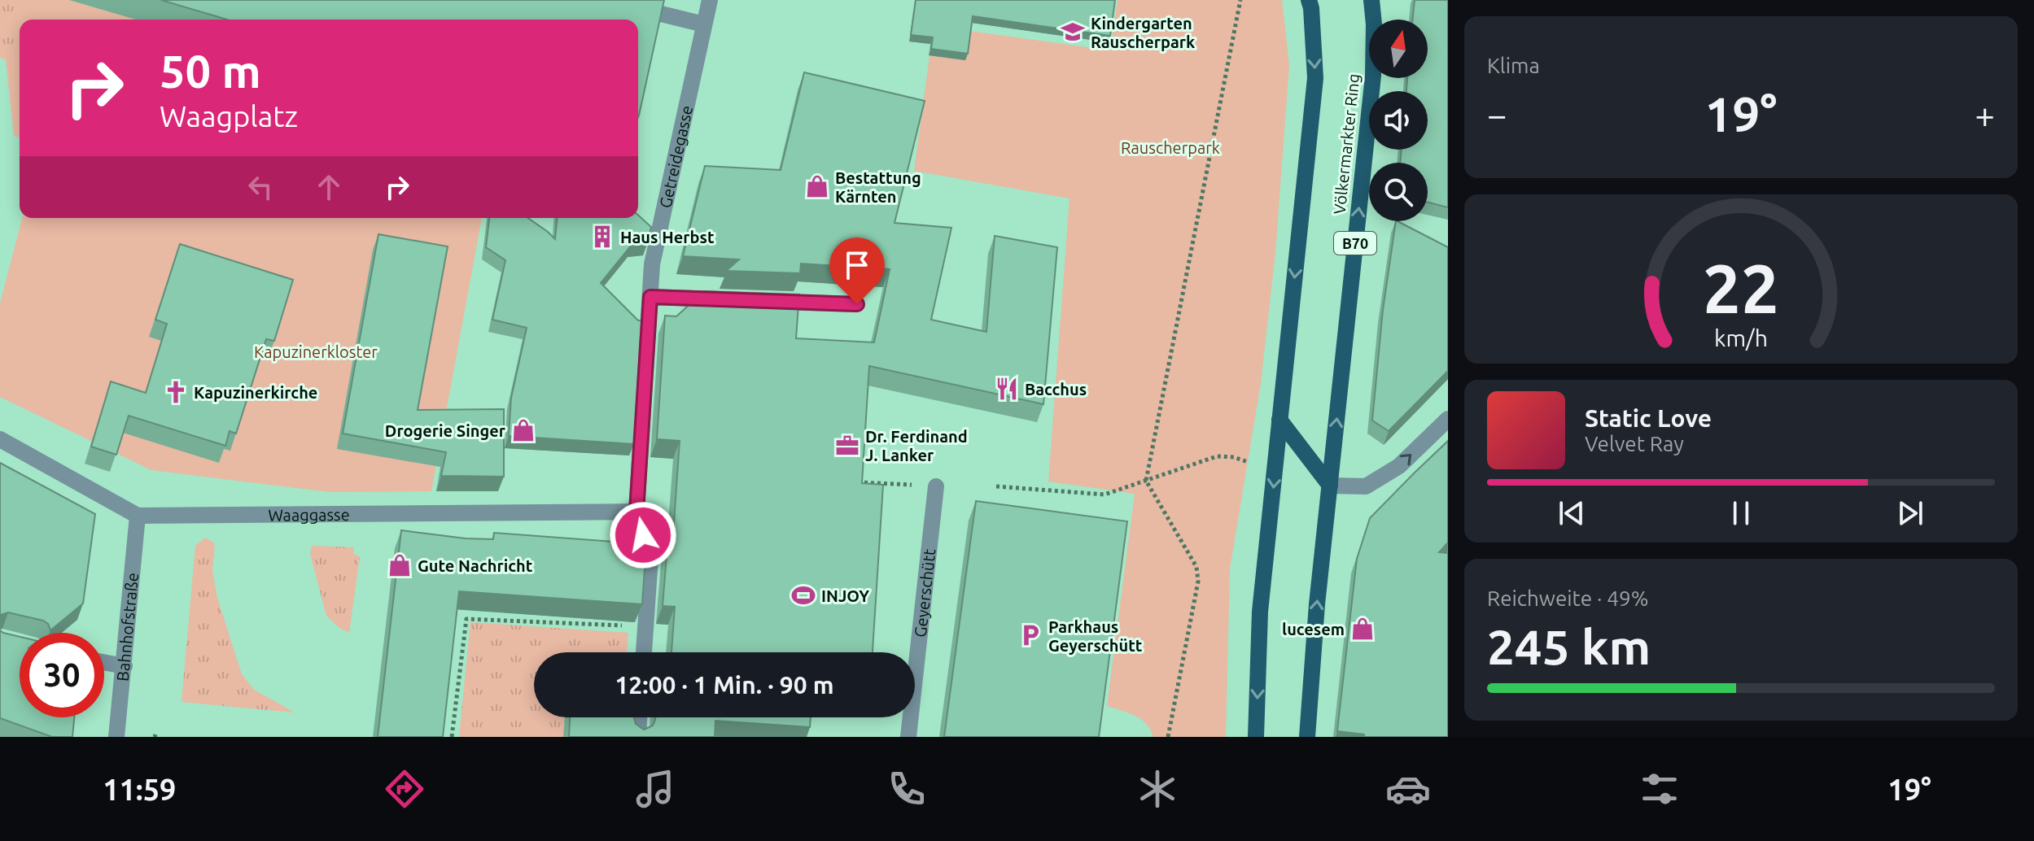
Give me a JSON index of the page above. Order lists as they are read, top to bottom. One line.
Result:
{"streets":{"main road":["Völkermarkter Ring","B70"],"street":["Getreidegasse","Waaggasse","Geyerschütt","Bahnhofstraße"]},"crossings":[["Getreidegasse","Waaggasse"],["Waaggasse","Bahnhofstraße"]],"parks":["Rauscherpark","Kapuzinerkloster"],"places":{"school or university":["Kindergarten Rauscherpark"],"shop":["Bestattung Kärnten","Drogerie Singer","Gute Nachricht","lucesem"],"building":["Haus Herbst"],"restaurant":["Bacchus"],"church":["Kapuzinerkirche"],"office":["Dr. Ferdinand J. Lanker"],"sports":["INJOY"],"parking":["Parkhaus Geyerschütt"]},"north":"top","page":{"tile":["Klima",["Reichweite · 49%","245 km"]],"turn":["50 m","Waagplatz"],"heat":["−","19°","+"],"song":["Static Love","Velvet Ray"],"limit":"30","trip":"12:00 · 1 Min. · 90 m","tabs":["11:59","19°"],"gauge":["22","km/h"]}}
